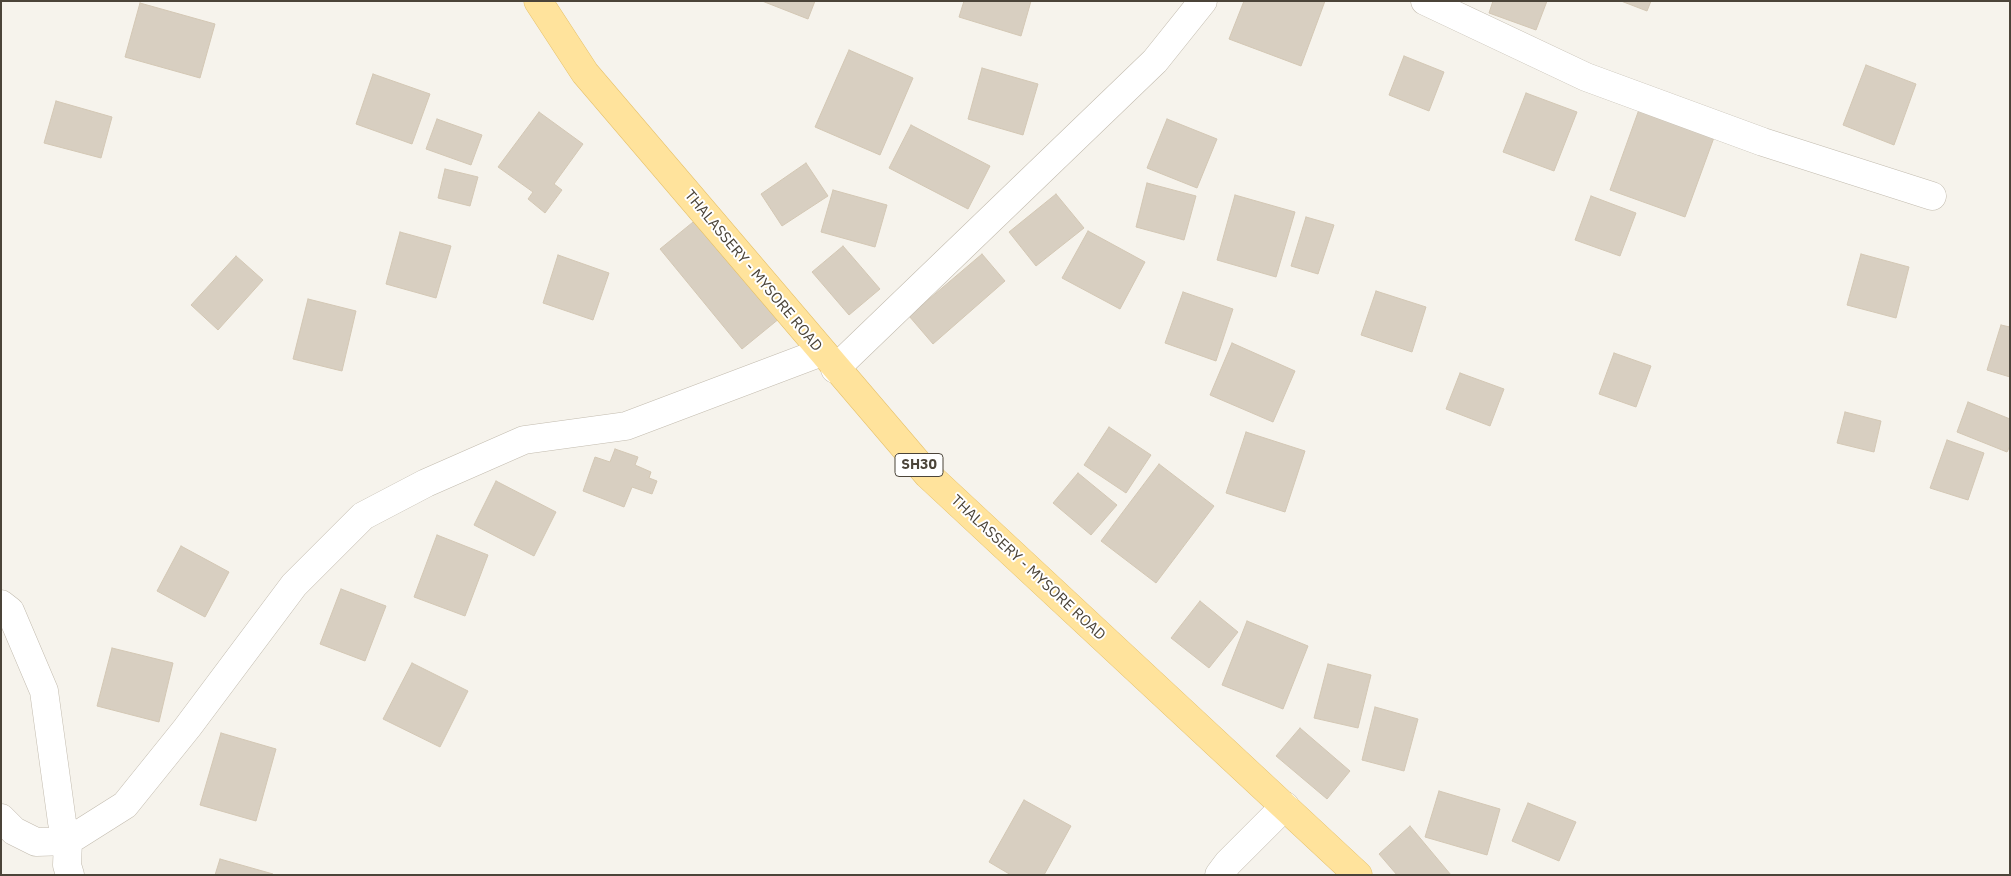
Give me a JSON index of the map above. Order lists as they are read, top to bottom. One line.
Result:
{"streets":{"main road":["THALASSERY - MYSORE ROAD","SH30"]}}
